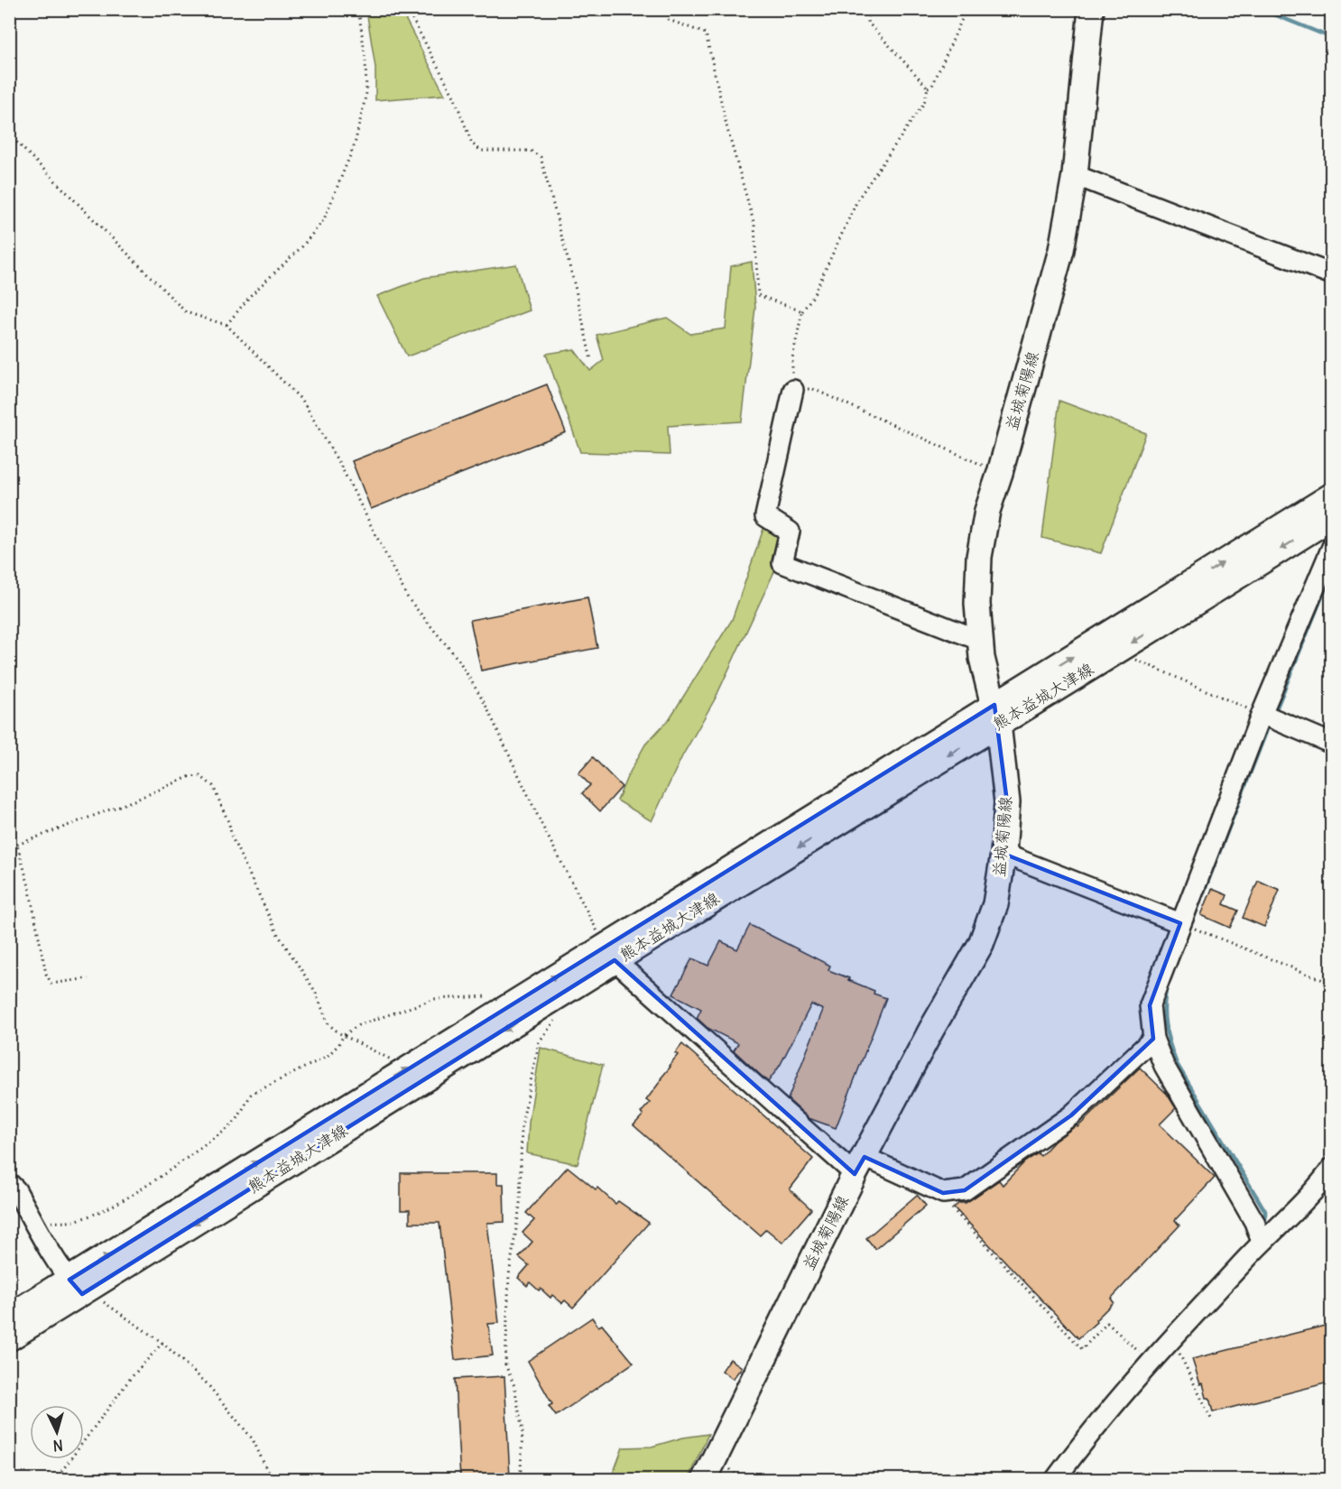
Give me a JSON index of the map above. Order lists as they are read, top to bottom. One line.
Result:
{"streets":{"main road":["益城菊陽線","熊本益城大津線"]},"crossings":[["益城菊陽線","熊本益城大津線"]],"north":"bottom"}
